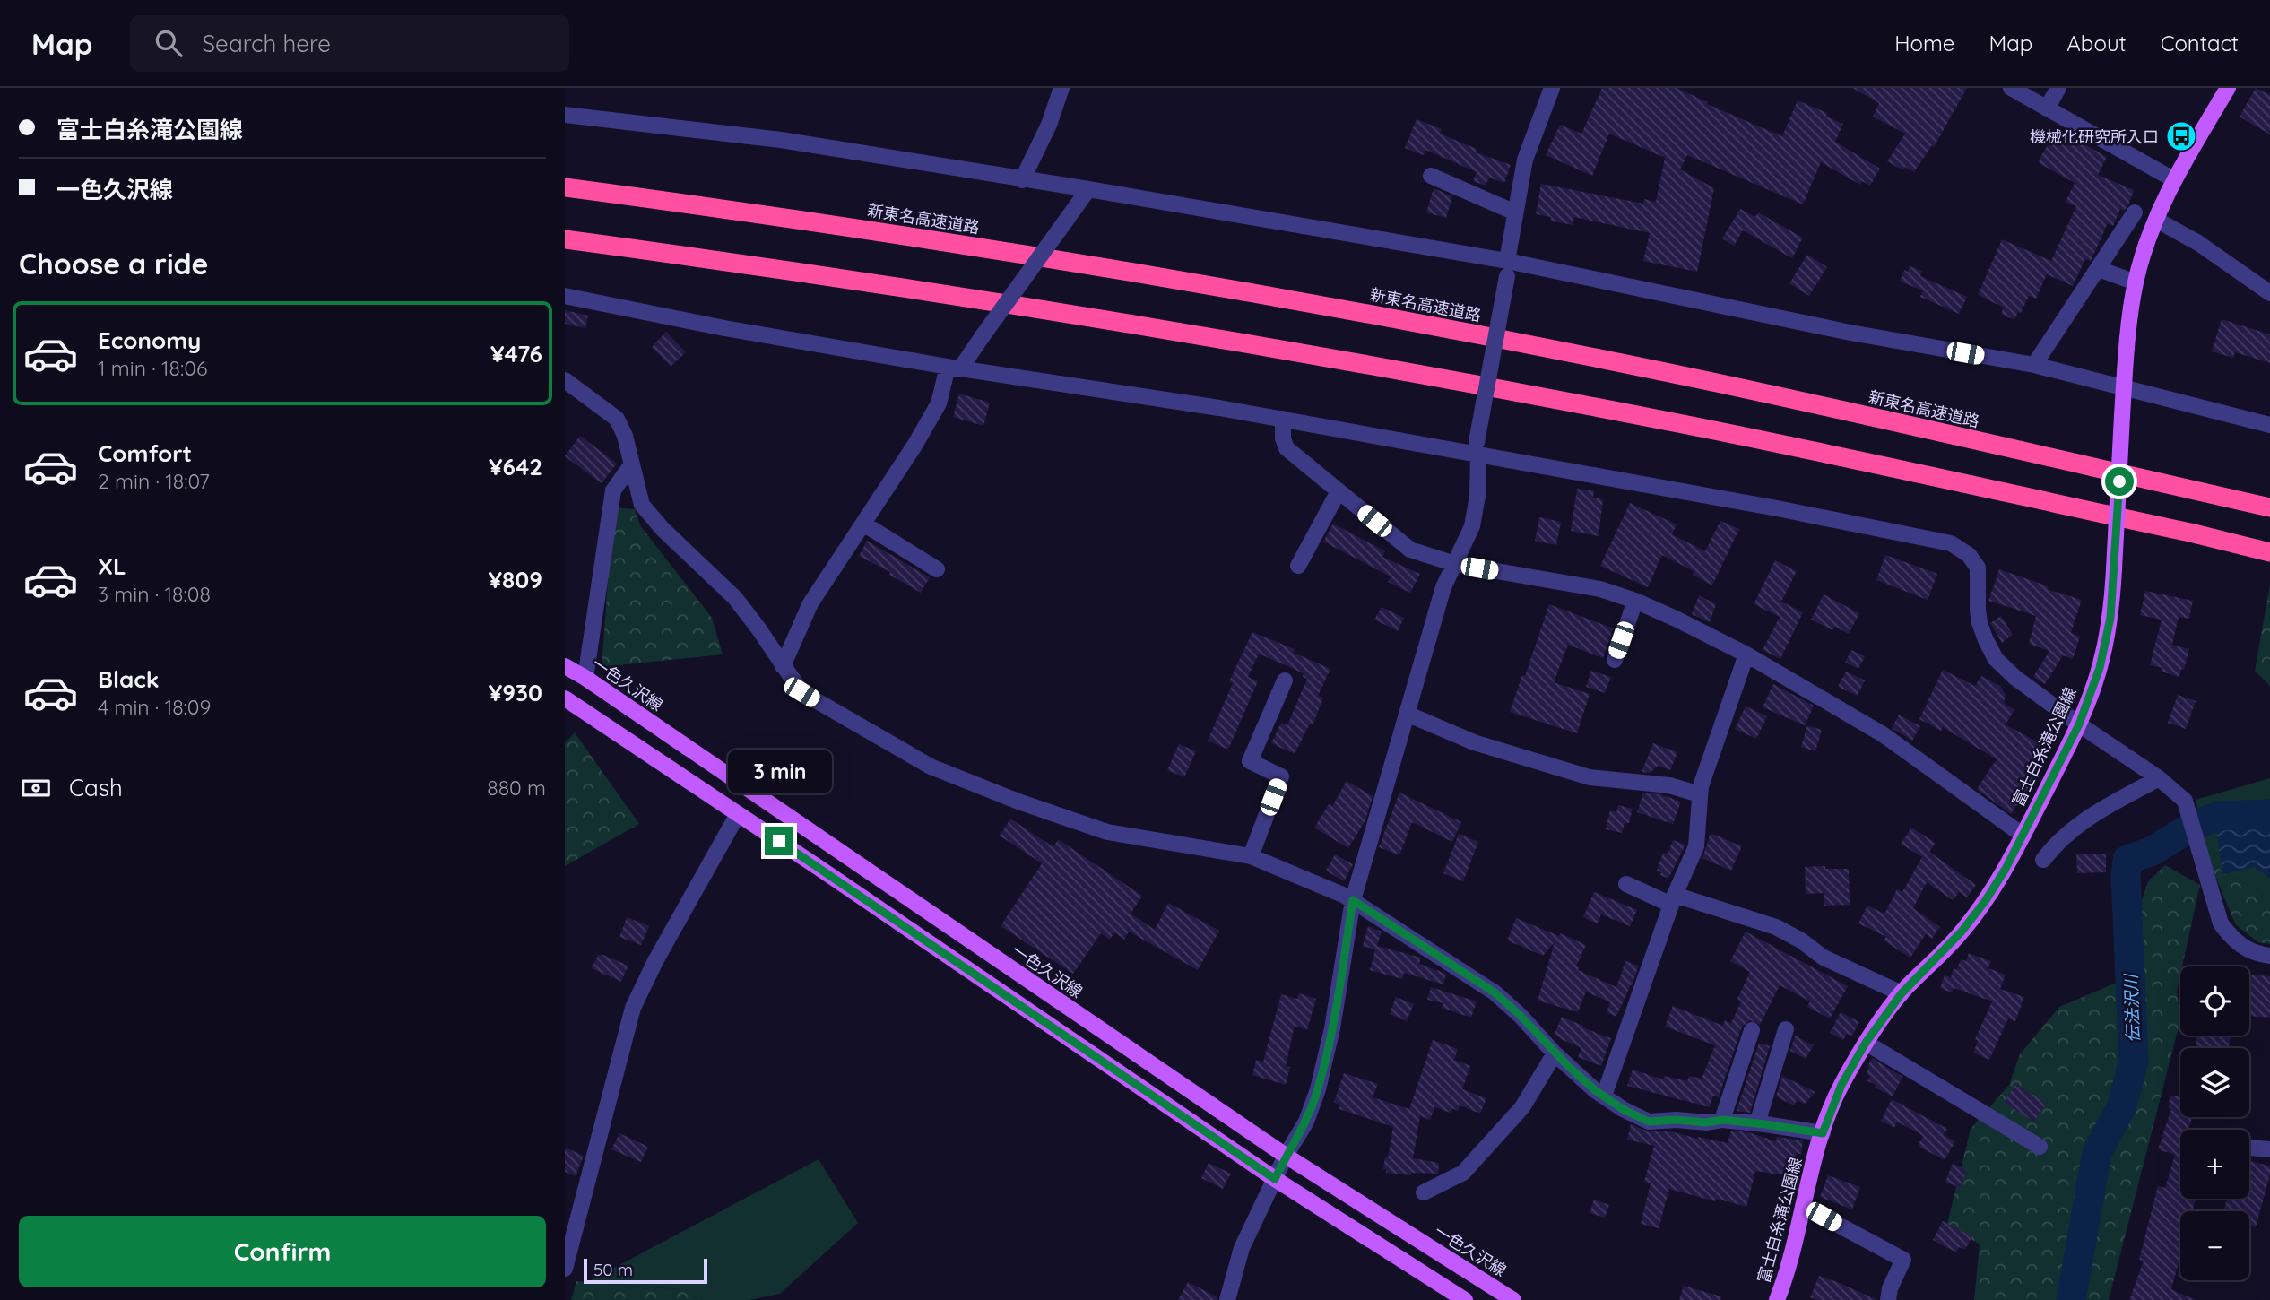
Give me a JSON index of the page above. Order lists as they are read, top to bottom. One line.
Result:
{"streets":{"highway":["新東名高速道路"],"main road":["一色久沢線","富士白糸滝公園線"]},"water":["伝法沢川"],"places":{"bus stop":["機械化研究所入口"]},"scale_bar":"50 m","page":{"header":"Map","search":"Search here","nav":["Home","Map","About","Contact"],"banner":["富士白糸滝公園線","一色久沢線"],"heading":"Choose a ride","list":[{"name":"Economy","note":"1 min · 18:06","value":"¥476"},{"name":"Comfort","note":"2 min · 18:07","value":"¥642"},{"name":"XL","note":"3 min · 18:08","value":"¥809"},{"name":"Black","note":"4 min · 18:09","value":"¥930"}],"bubble":"3 min","pay":["Cash","880 m"],"map_buttons":["+","−"],"buttons":"Confirm","scale":"50 m"}}
